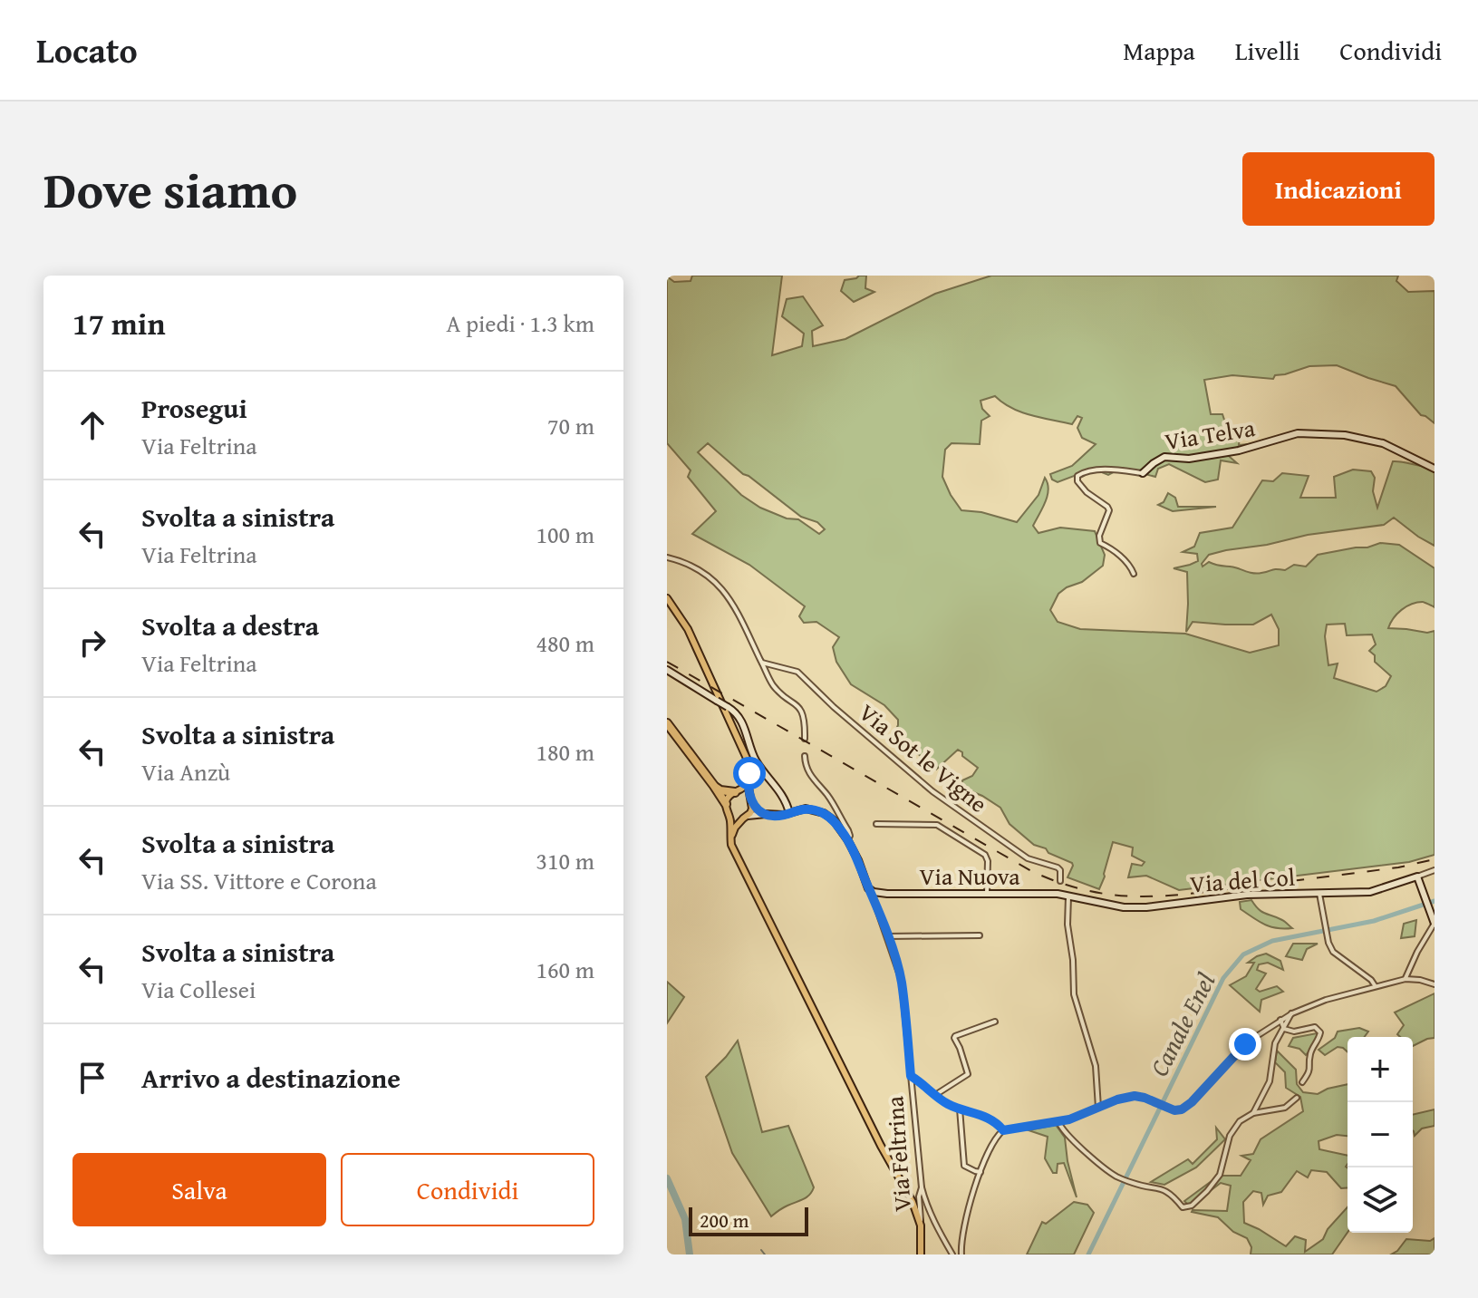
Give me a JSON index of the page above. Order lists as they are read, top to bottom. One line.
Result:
{"streets":{"main road":["Via Feltrina"],"street":["Via Telva","Via Sot le Vigne","Via Nuova","Via del Col"]},"crossings":[["Via Nuova","Via del Col"],["Via Nuova","Via Feltrina"]],"water":["Canale Enel"],"scale_bar":"200 m","page":{"header":"Locato","nav":["Mappa","Livelli","Condividi"],"title":"Dove siamo","buttons":["Indicazioni",["Salva","Condividi"]],"heading":["17 min","A piedi · 1.3 km"],"list":[["Prosegui","Via Feltrina","70 m"],["Svolta a sinistra","Via Feltrina","100 m"],["Svolta a destra","Via Feltrina","480 m"],["Svolta a sinistra","Via Anzù","180 m"],["Svolta a sinistra","Via SS. Vittore e Corona","310 m"],["Svolta a sinistra","Via Collesei","160 m"],"Arrivo a destinazione"],"map_buttons":["+","−"],"scale":"200 m"}}
